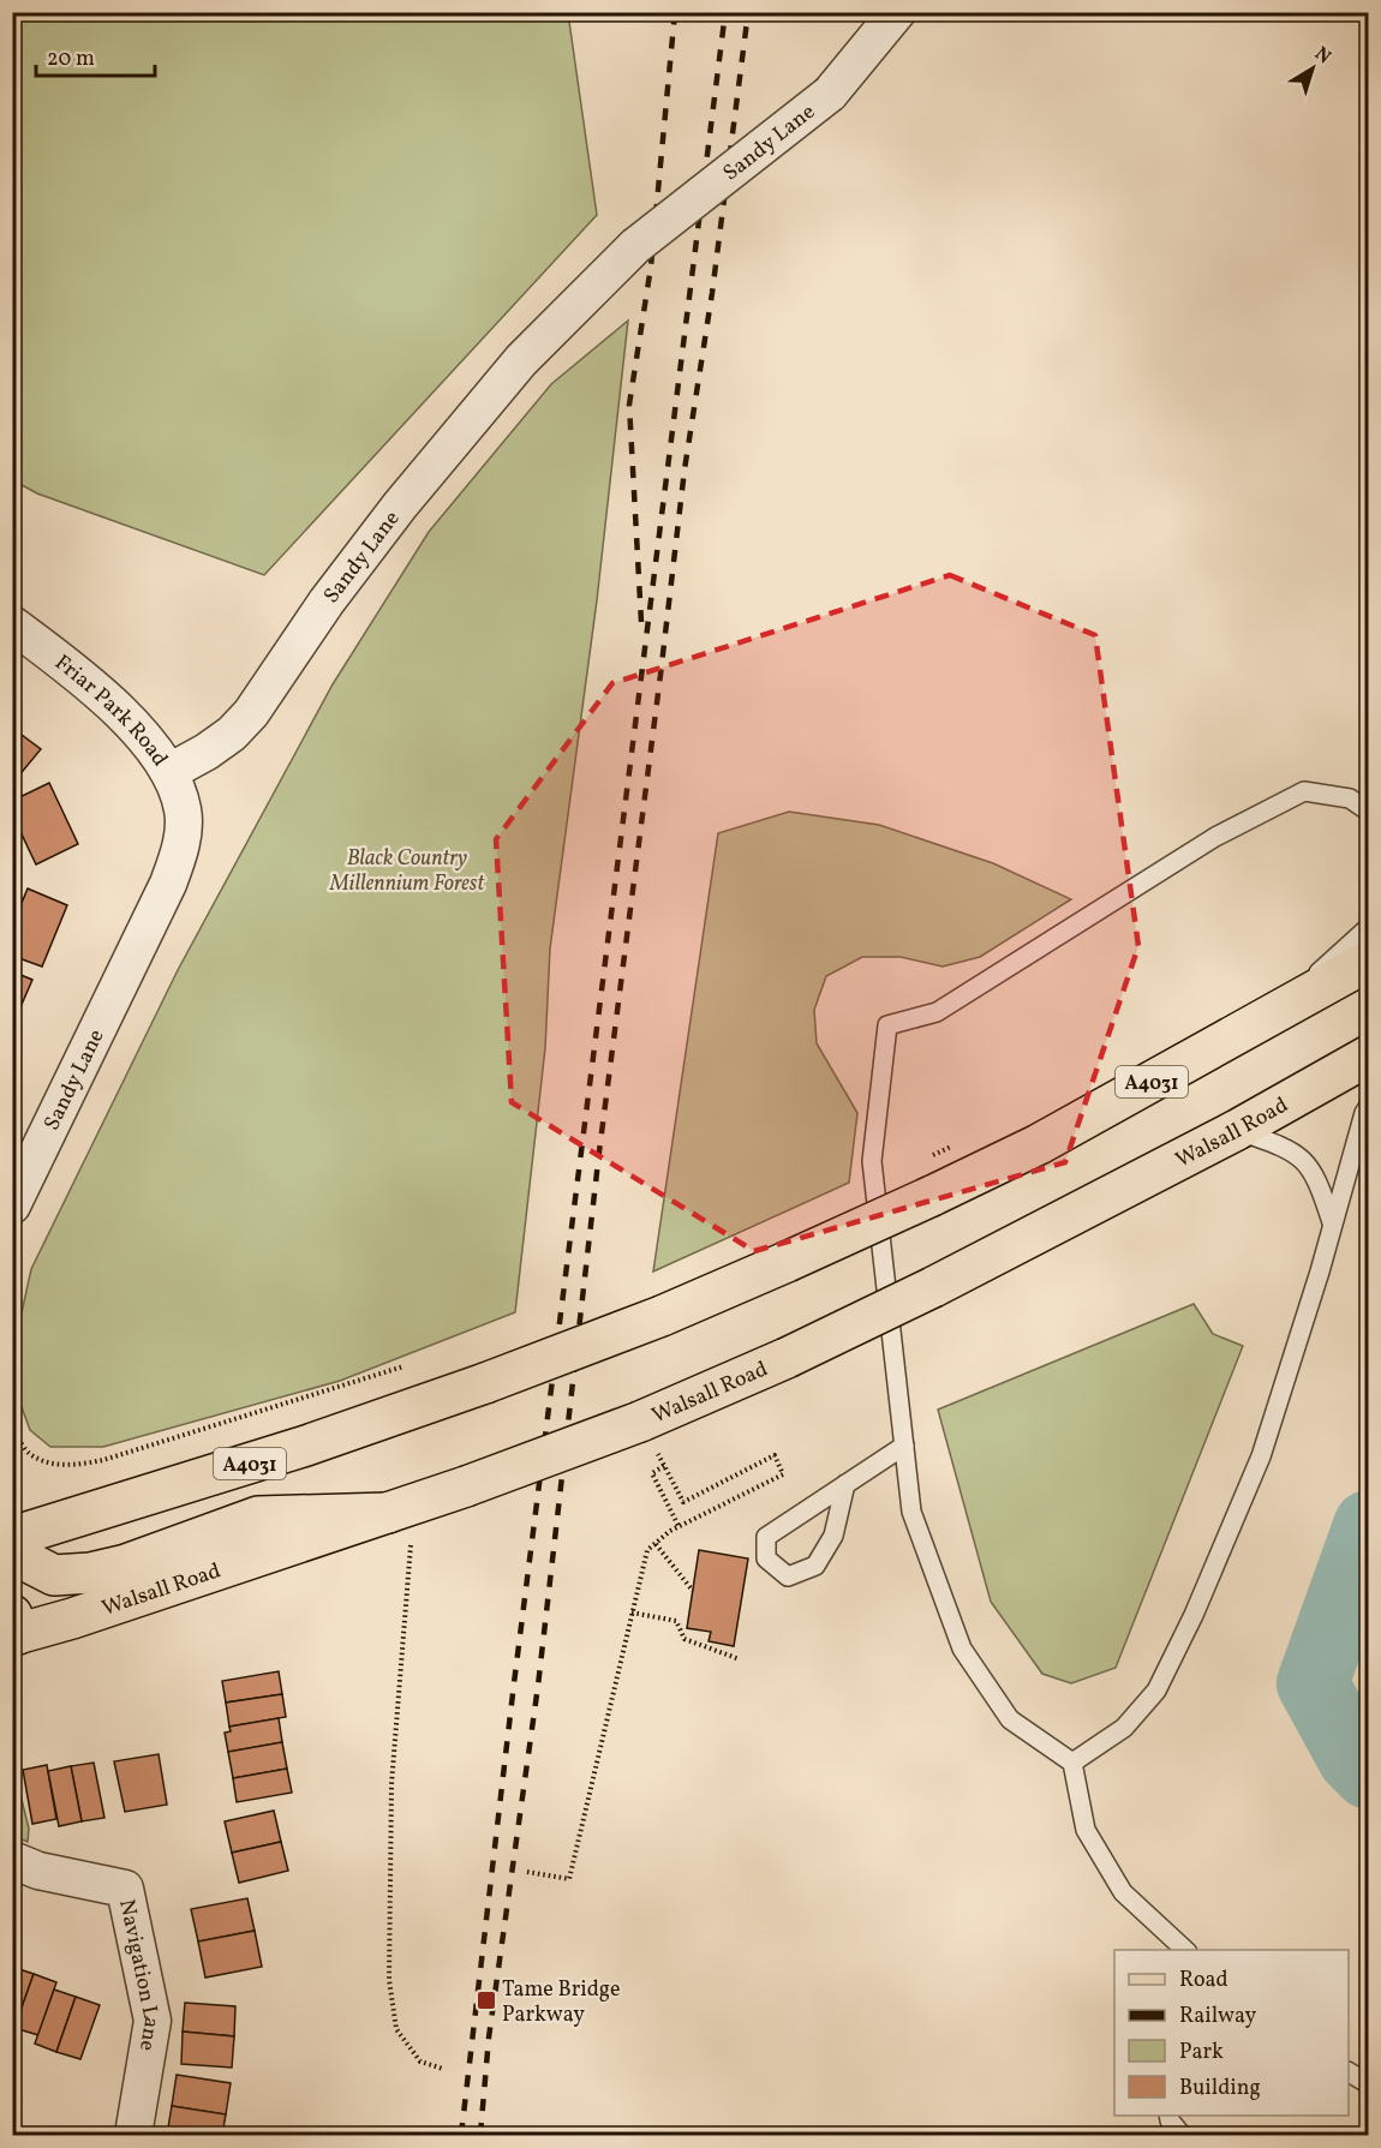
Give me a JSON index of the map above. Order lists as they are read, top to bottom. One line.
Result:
{"streets":{"main road":["A4031","Walsall Road"],"street":["Sandy Lane","Friar Park Road","Navigation Lane"]},"crossings":[["Sandy Lane","Friar Park Road"]],"parks":["Black Country Millennium Forest"],"places":{"transit":["Tame Bridge Parkway"]},"legend":["Road","Railway","Park","Building"],"scale_bar":"20 m","north":"top right"}
